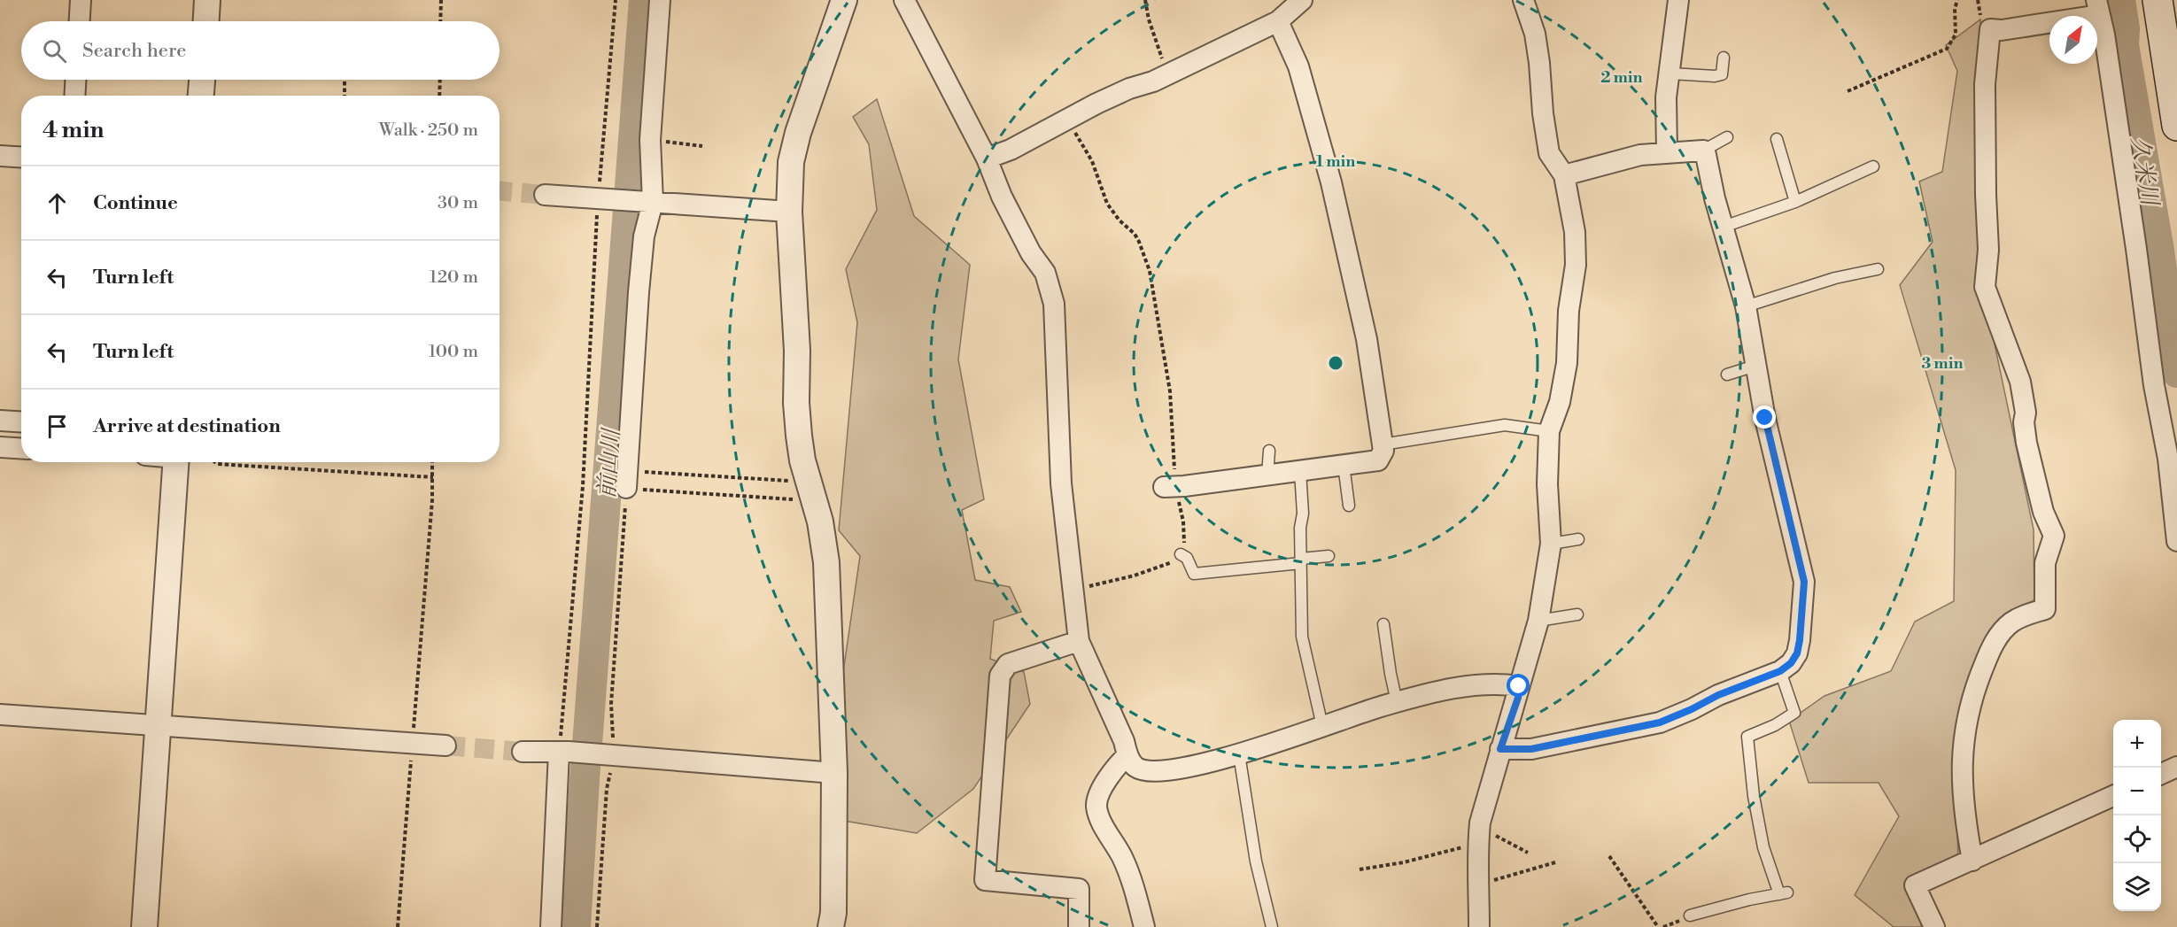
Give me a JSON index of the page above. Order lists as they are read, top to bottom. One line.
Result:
{"water":["久米川","前山川"],"north":"top right","page":{"search":"Search here","heading":["4 min","Walk · 250 m"],"list":[["Continue","30 m"],["Turn left","120 m"],["Turn left","100 m"],"Arrive at destination"],"map_buttons":["+","−"]},"rings":["2 min","1 min","3 min"]}
